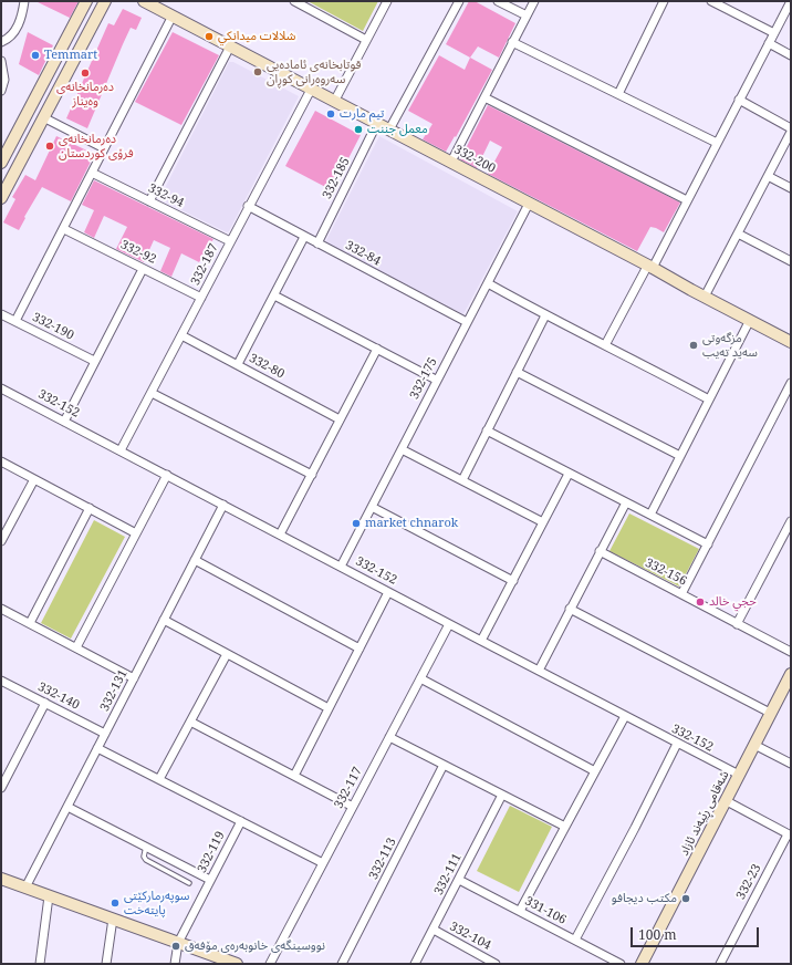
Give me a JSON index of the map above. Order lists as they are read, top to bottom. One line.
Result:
{"streets":{"street":["332-200","332-185","332-94","332-92","332-84","332-187","332-190","332-80","332-175","332-152","332-156","332-131","332-140","332-117","شەقامی ڕێبەند ئازاد","332-119","332-113","332-111","332-23","331-106","332-104"]},"crossings":[["332-200","332-185"],["332-200","332-187"],["332-200","332-175"],["332-185","332-84"],["332-94","332-187"],["332-92","332-187"],["332-84","332-187"],["332-84","332-175"],["332-187","332-80"],["332-187","332-152"],["332-175","332-152"],["332-152","332-131"],["332-152","332-117"],["332-152","شەقامی ڕێبەند ئازاد"],["332-131","332-140"],["332-111","331-106"],["332-111","332-104"]],"places":["شلالات ميدانكي","Temmart","قوتابخانەی ئامادەیی سەروەرانی کوڕان","دەرمانخانەی وەیناز","تيم مارت","معمل جننت","دەرمانخانەی فرۆی کوردستان","مزگەوتی سەید تەیب","market chnarok","حجي خالد","مكتب ديجافو","سوپەرمارکێتی پایتەخت","نووسینگەی خانوبەرەی مۆفەق"],"scale_bar":"100 m"}
